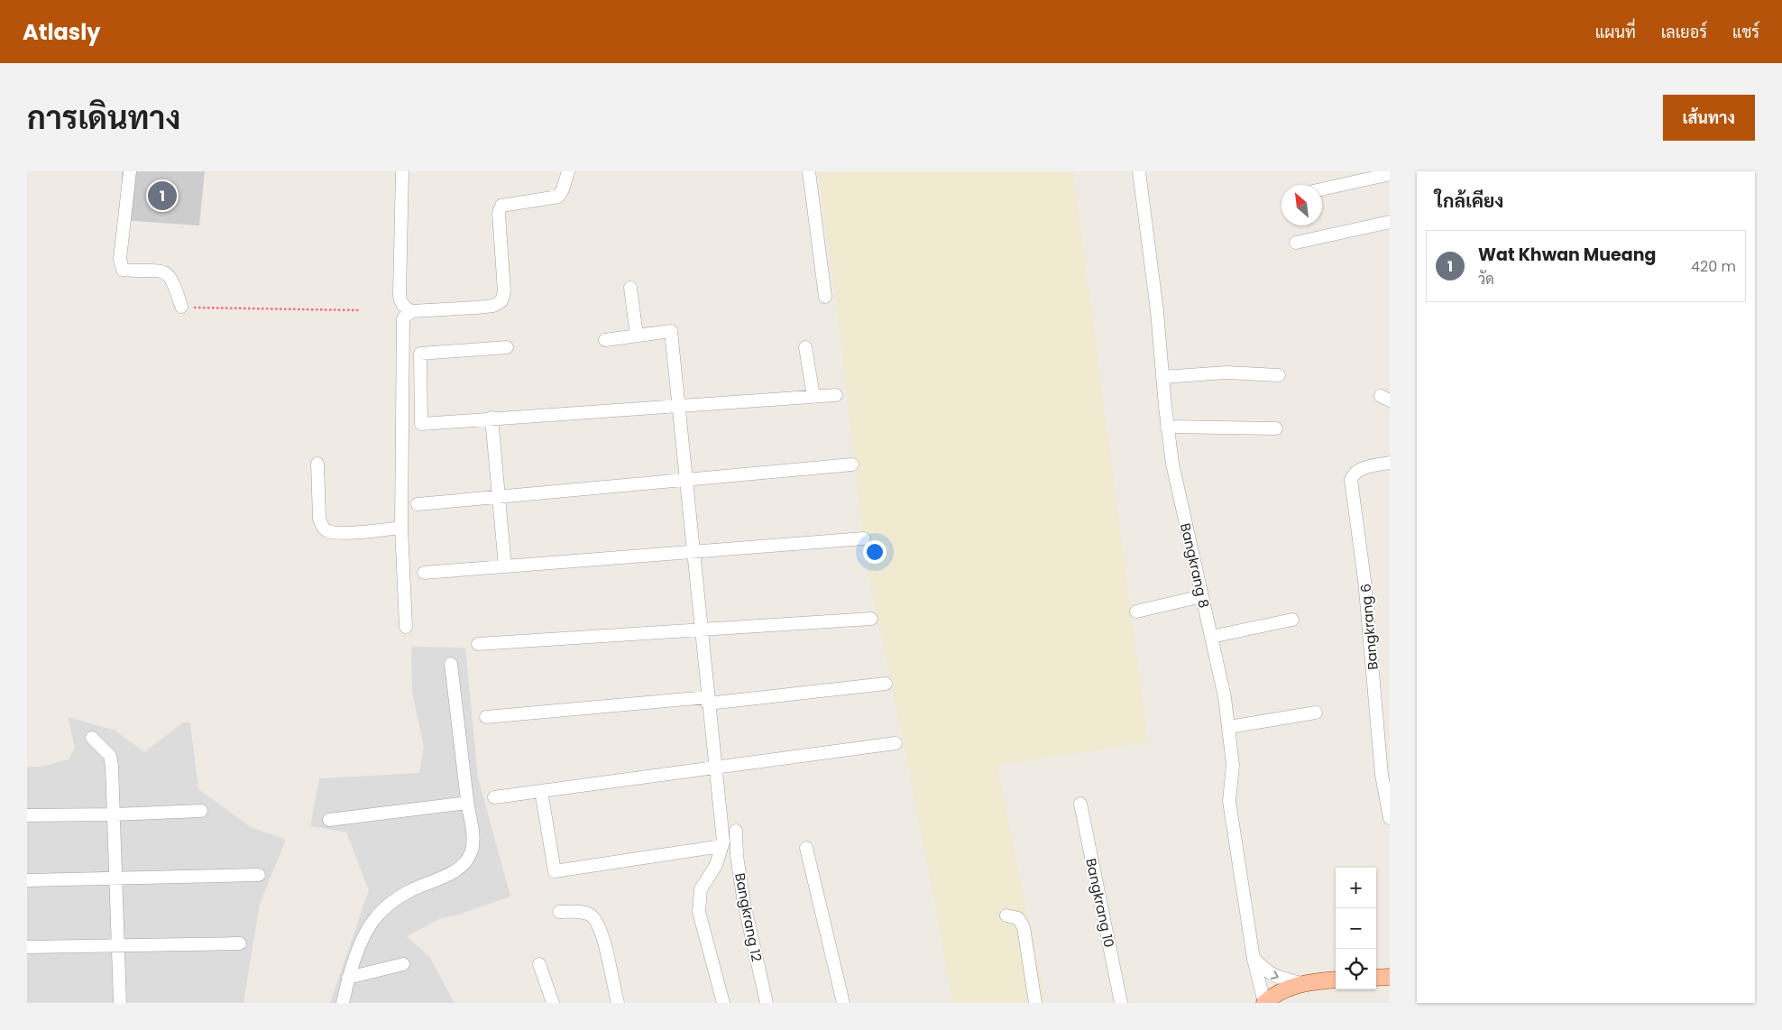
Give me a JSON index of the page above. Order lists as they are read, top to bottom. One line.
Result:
{"streets":{"street":["Bangkrang 8","Bangkrang 6","Bangkrang 10","Bangkrang 12"]},"north":"top left","page":{"header":"Atlasly","nav":["แผนที่","เลเยอร์","แชร์"],"title":"การเดินทาง","buttons":"เส้นทาง","heading":"ใกล้เคียง","pins":"1","list":[{"mark":"1","name":"Wat Khwan Mueang","note":"วัด","value":"420 m"}],"map_buttons":["+","−"]}}
